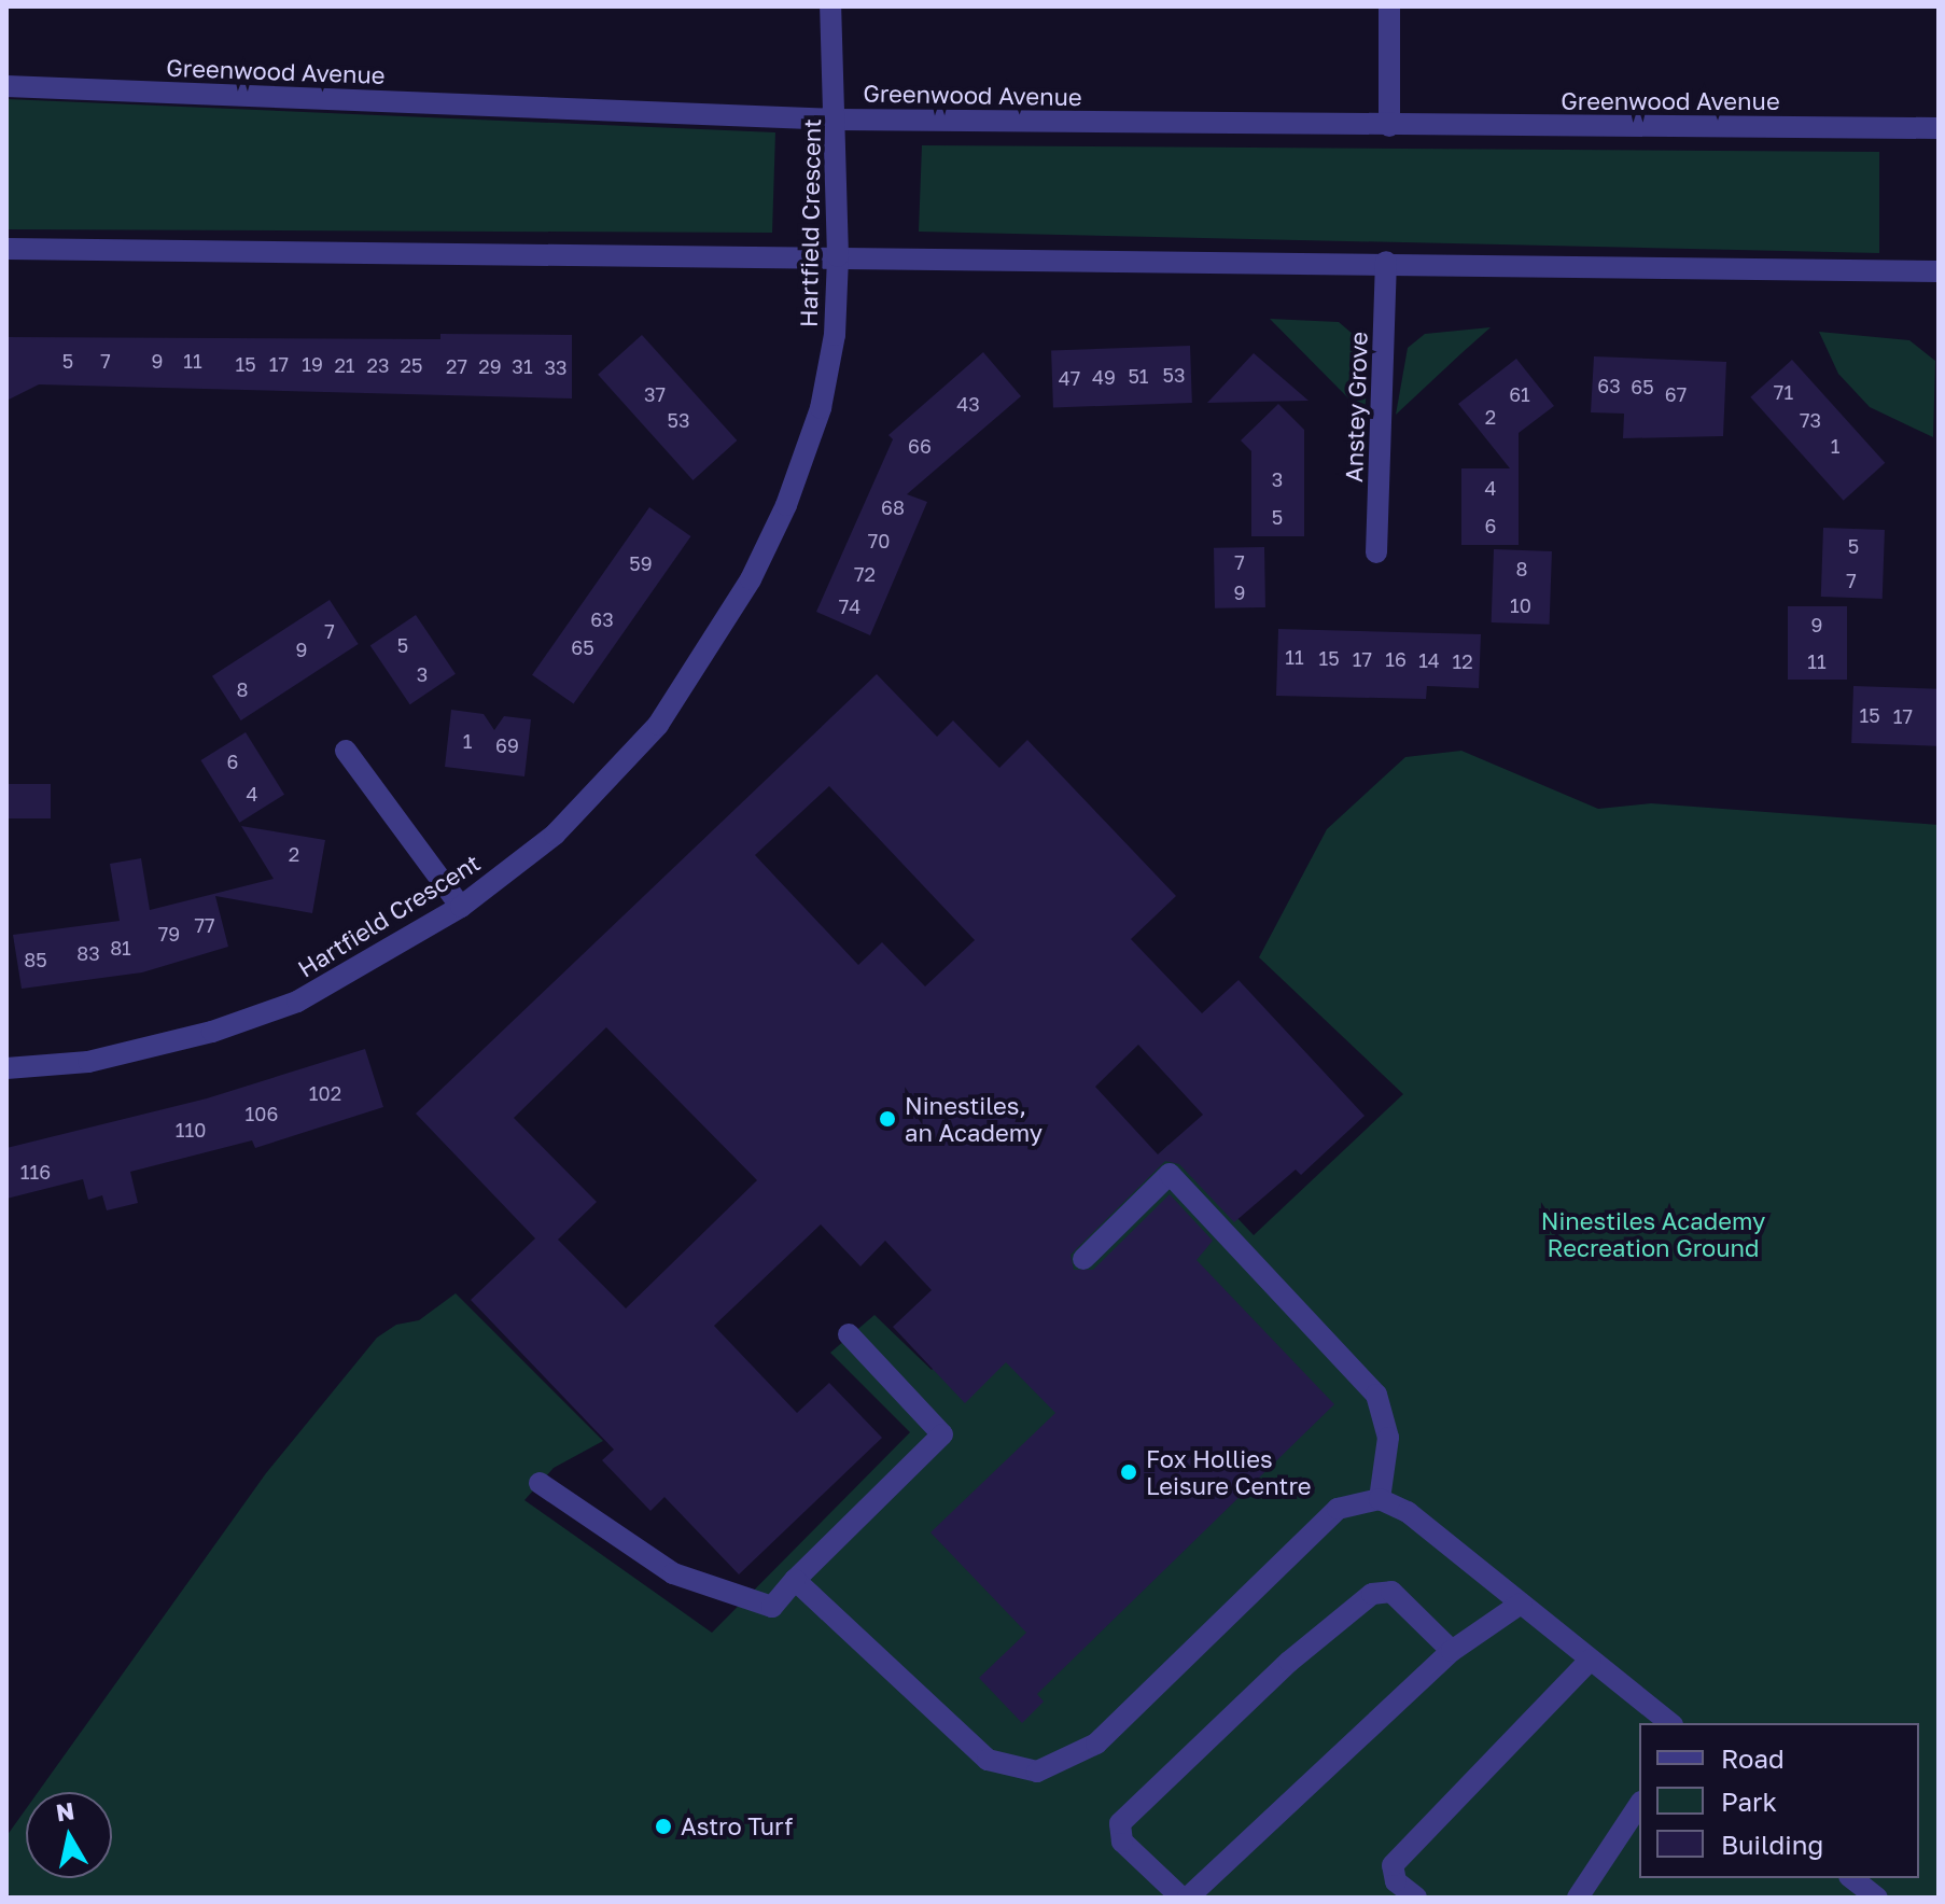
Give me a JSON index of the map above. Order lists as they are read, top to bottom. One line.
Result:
{"streets":{"street":["Greenwood Avenue","Hartfield Crescent","Anstey Grove"]},"crossings":[["Greenwood Avenue","Hartfield Crescent"]],"parks":["Ninestiles Academy Recreation Ground"],"places":["Ninestiles, an Academy","Fox Hollies Leisure Centre","Astro Turf"],"house_numbers":["5","7","9","11","15","17","19","21","23","25","27","29","31","33","53","51","49","47","63","65","71","37","61","67","43","2","53","73","66","1","3","4","68","5","6","70","5","7","59","8","72","7","9","10","74","63","9","7","5","65","9","11","15","17","16","14","12","11","3","8","15","17","1","69","6","4","2","77","79","81","83","85","102","106","110","116"],"legend":["Road","Park","Building"],"north":"top"}
